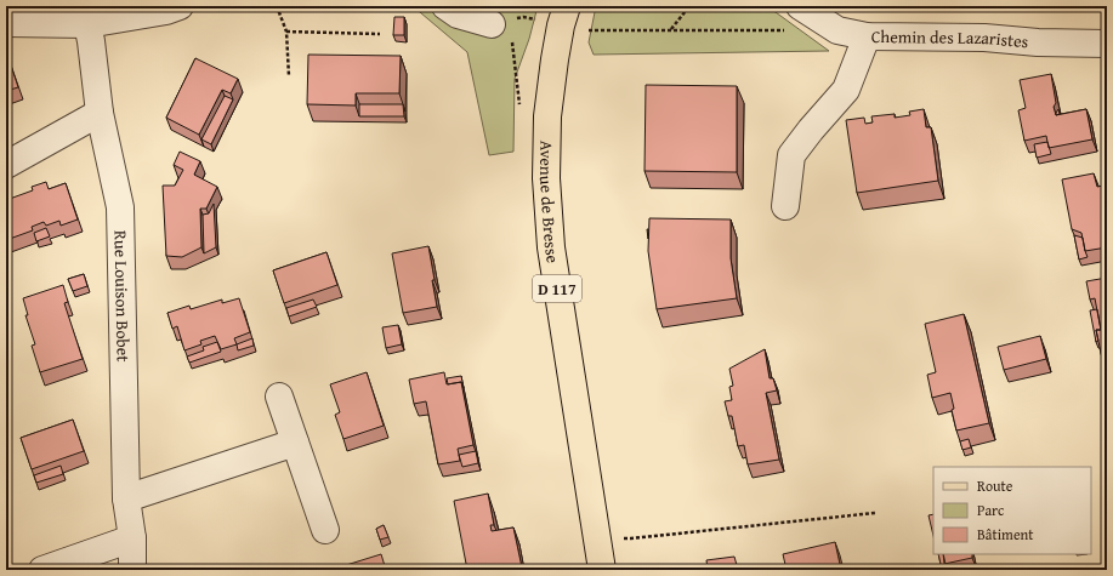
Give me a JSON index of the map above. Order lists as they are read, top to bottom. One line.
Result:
{"streets":{"main road":["Avenue de Bresse","D 117"],"street":["Chemin des Lazaristes","Rue Louison Bobet"]},"legend":["Route","Parc","Bâtiment"]}
